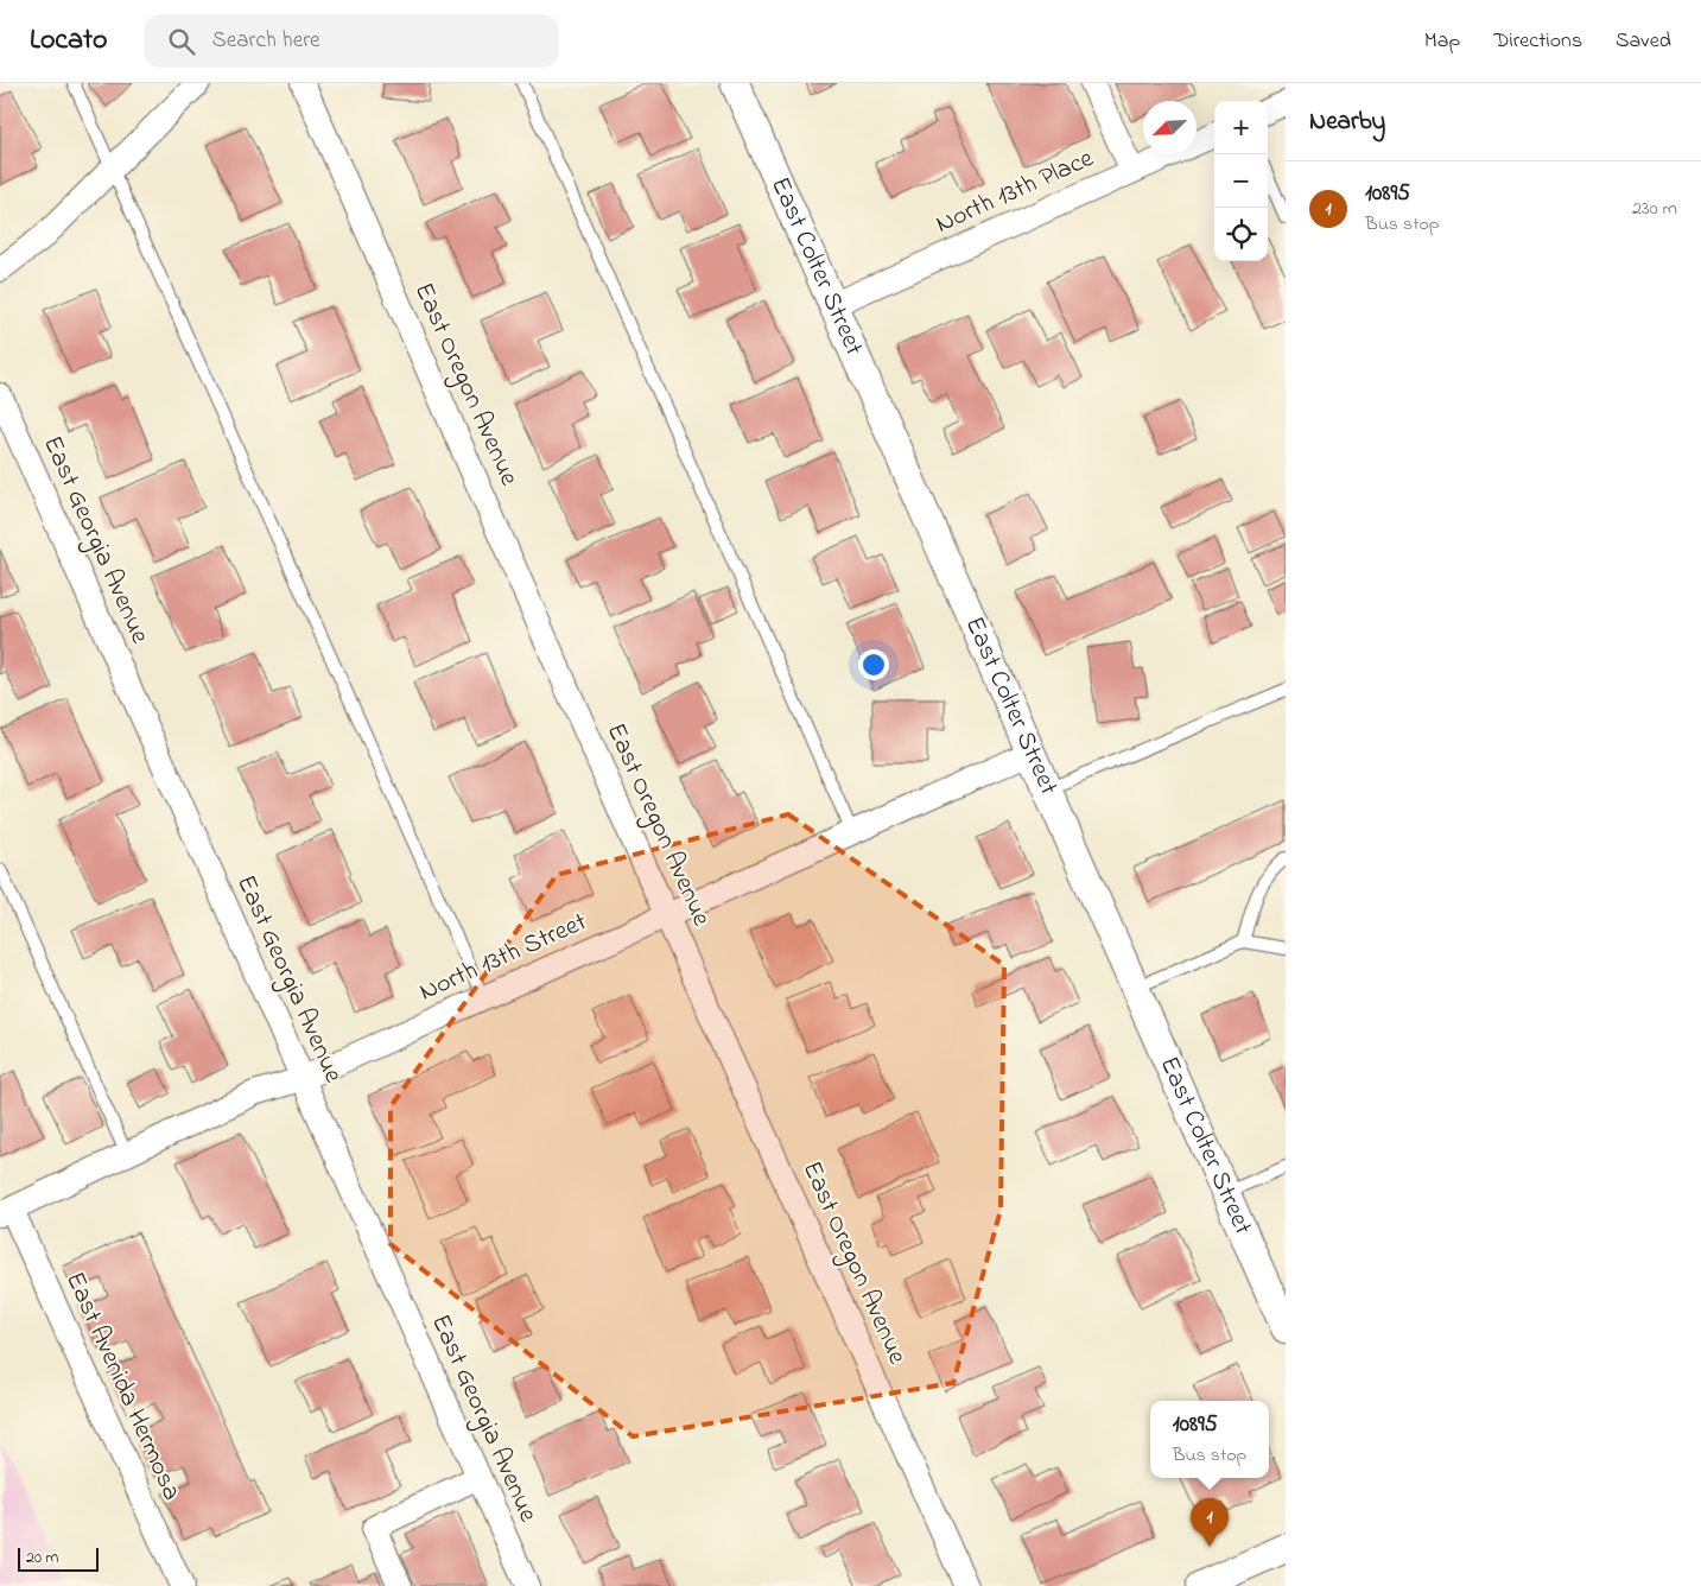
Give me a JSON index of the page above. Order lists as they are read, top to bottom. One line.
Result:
{"streets":{"street":["North 13th Place","East Colter Street","East Oregon Avenue","East Georgia Avenue","North 13th Street","East Avenida Hermosa"]},"crossings":[["North 13th Place","East Colter Street"],["East Colter Street","North 13th Street"],["East Oregon Avenue","North 13th Street"],["East Georgia Avenue","North 13th Street"],["North 13th Street","East Avenida Hermosa"]],"scale_bar":"20 m","north":"bottom left","page":{"header":"Locato","search":"Search here","nav":["Map","Directions","Saved"],"heading":"Nearby","map_buttons":["+","−"],"list":[{"mark":"1","name":"10895","note":"Bus stop","value":"230 m"}],"popup":["10895","Bus stop"],"pins":"1","scale":"20 m"}}
